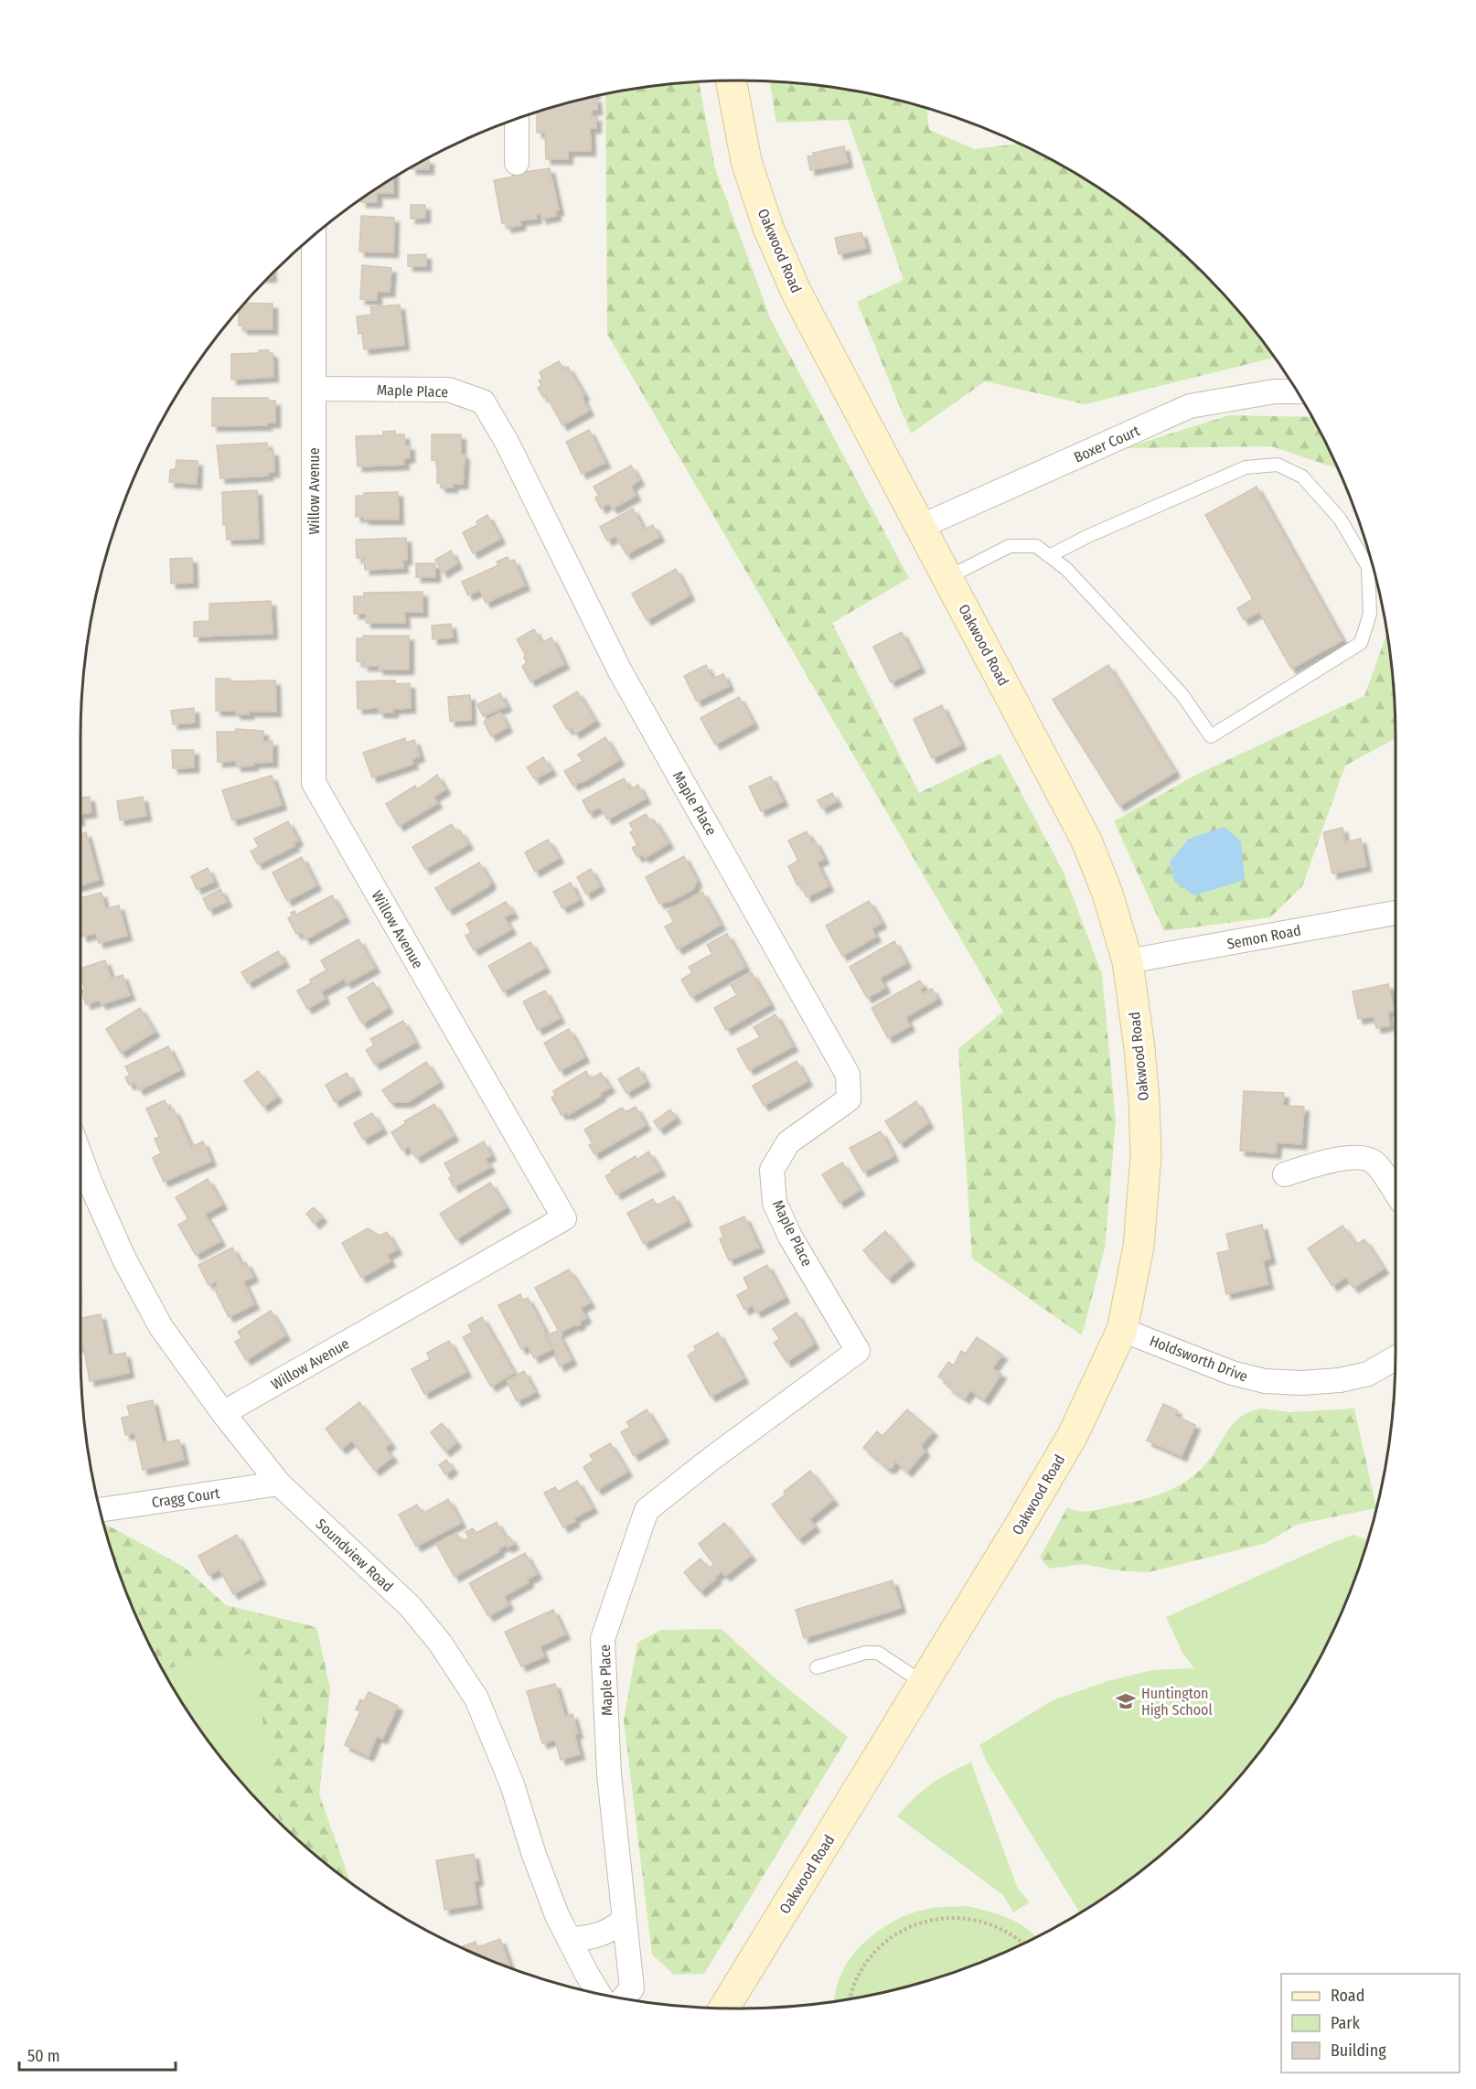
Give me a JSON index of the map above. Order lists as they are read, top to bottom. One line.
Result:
{"streets":{"main road":["Oakwood Road"],"street":["Maple Place","Boxer Court","Willow Avenue","Semon Road","Holdsworth Drive","Cragg Court","Soundview Road"]},"crossings":[["Oakwood Road","Boxer Court"],["Oakwood Road","Semon Road"],["Oakwood Road","Holdsworth Drive"],["Maple Place","Willow Avenue"],["Willow Avenue","Soundview Road"],["Cragg Court","Soundview Road"]],"places":{"school or university":["Huntington High School"]},"legend":["Road","Park","Building"],"scale_bar":"50 m"}
